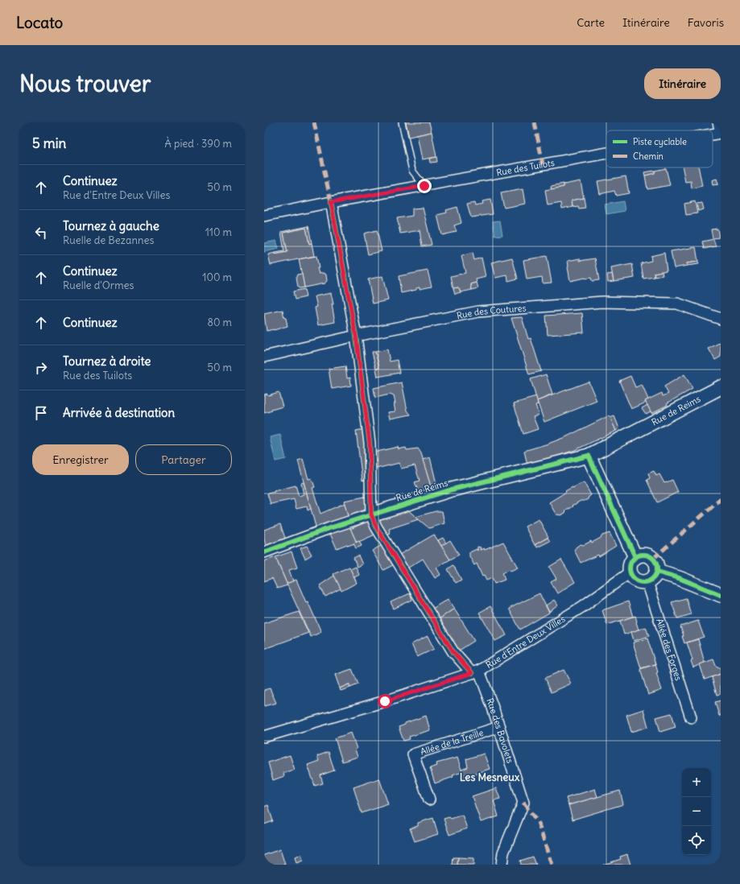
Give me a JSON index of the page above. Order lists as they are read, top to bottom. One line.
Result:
{"streets":{"street":["Rue des Tuilots","Rue des Coutures","Rue de Reims","Rue d'Entre Deux Villes","Allée des Forges","Rue des Bavolets","Allée de la Treille"]},"crossings":[["Rue de Reims","Rue des Bavolets"],["Rue d'Entre Deux Villes","Allée des Forges"],["Rue d'Entre Deux Villes","Rue des Bavolets"],["Rue des Bavolets","Allée de la Treille"]],"districts":["Les Mesneux"],"legend":["Piste cyclable","Chemin"],"page":{"header":"Locato","nav":["Carte","Itinéraire","Favoris"],"buttons":["Itinéraire",["Enregistrer","Partager"]],"title":"Nous trouver","heading":["5 min","À pied · 390 m"],"list":[["Continuez","Rue d'Entre Deux Villes","50 m"],["Tournez à gauche","Ruelle de Bezannes","110 m"],["Continuez","Ruelle d'Ormes","100 m"],["Continuez","80 m"],["Tournez à droite","Rue des Tuilots","50 m"],"Arrivée à destination"],"map_buttons":["+","−"]}}
